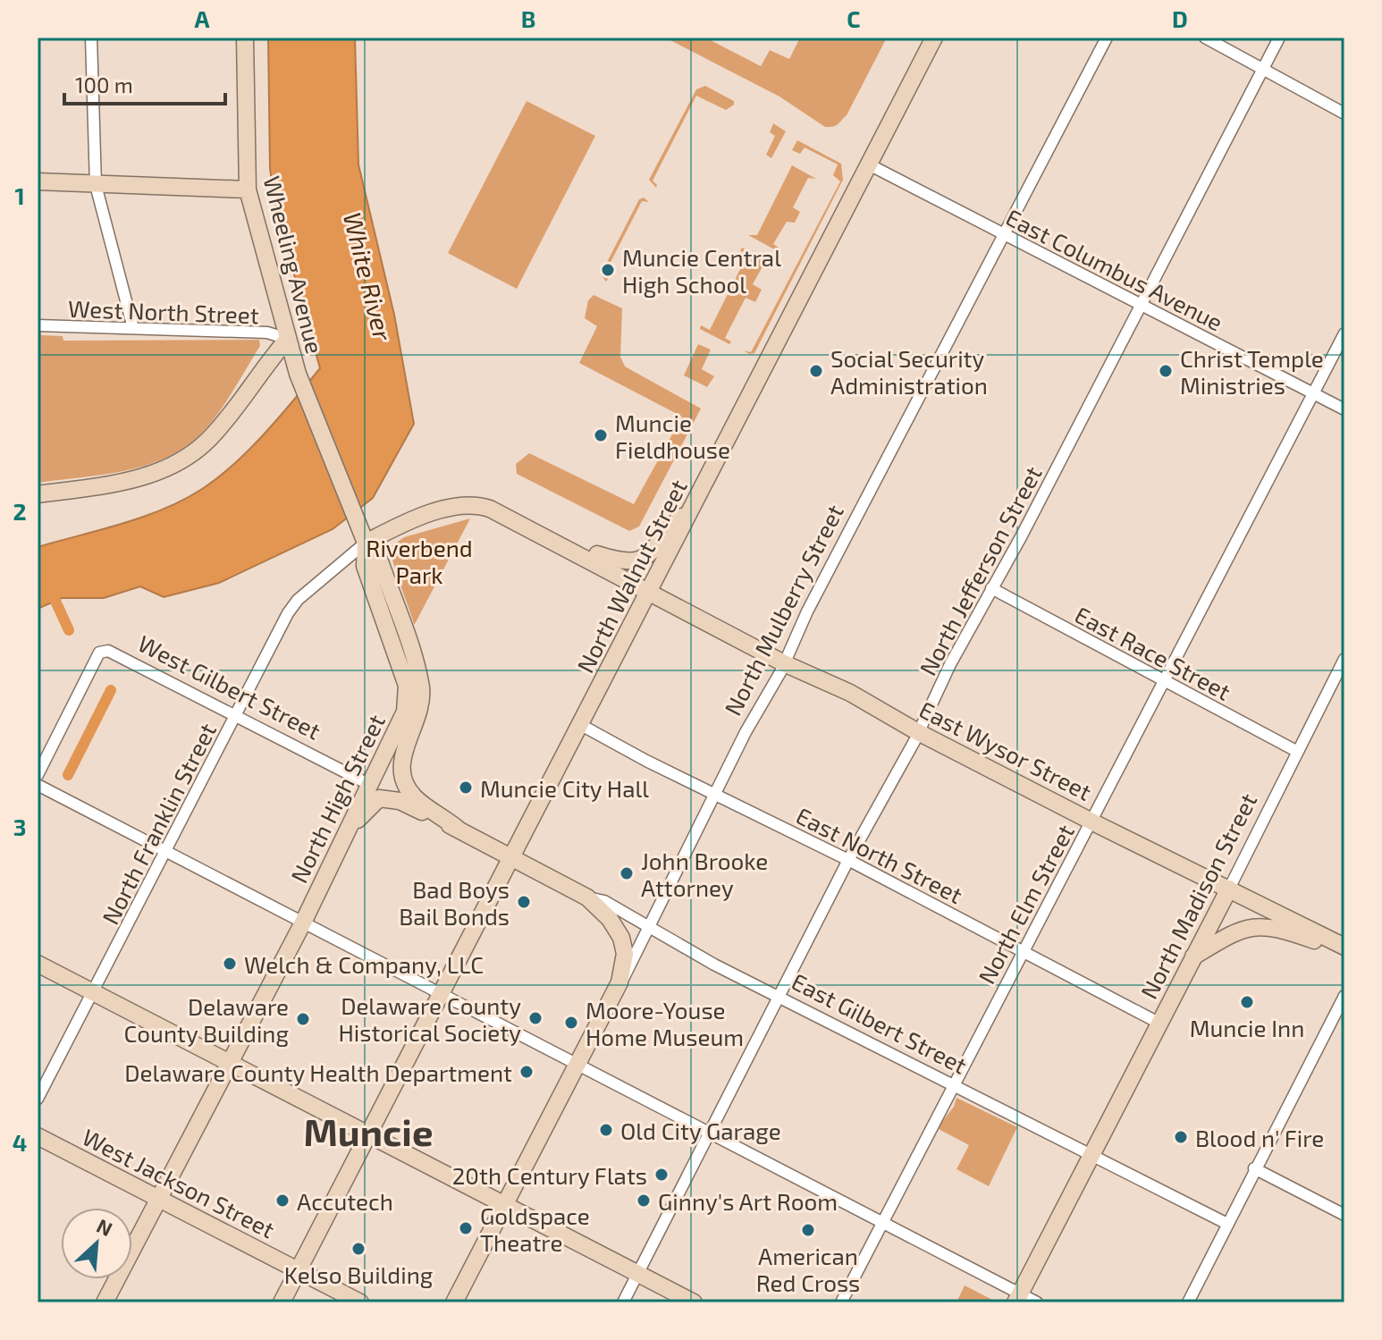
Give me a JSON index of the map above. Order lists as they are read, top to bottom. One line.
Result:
{"streets":{"main road":["Wheeling Avenue","North Walnut Street","North Mulberry Street","East Wysor Street","North High Street","North Madison Street","East Gilbert Street","West Jackson Street"],"street":["East Columbus Avenue","West North Street","North Jefferson Street","East Race Street","West Gilbert Street","North Franklin Street","East North Street","North Elm Street"]},"crossings":[["Wheeling Avenue","West North Street"],["Wheeling Avenue","North High Street"],["East Columbus Avenue","North Jefferson Street"],["East Columbus Avenue","North Walnut Street"],["East Columbus Avenue","North Mulberry Street"],["East Columbus Avenue","North Elm Street"],["North Jefferson Street","East Race Street"],["North Jefferson Street","East Wysor Street"],["North Jefferson Street","East North Street"],["North Jefferson Street","East Gilbert Street"],["North Walnut Street","East Wysor Street"],["North Walnut Street","East North Street"],["North Walnut Street","East Gilbert Street"],["North Walnut Street","West Jackson Street"],["North Mulberry Street","East Wysor Street"],["North Mulberry Street","East North Street"],["North Mulberry Street","East Gilbert Street"],["East Race Street","North Madison Street"],["East Race Street","North Elm Street"],["West Gilbert Street","North High Street"],["West Gilbert Street","North Franklin Street"],["East Wysor Street","North Madison Street"],["East Wysor Street","North Elm Street"],["North High Street","North Franklin Street"],["North High Street","West Jackson Street"],["East North Street","North Madison Street"],["East North Street","North Elm Street"],["North Madison Street","East Gilbert Street"],["North Elm Street","East Gilbert Street"]],"districts":["Muncie"],"water":["White River"],"parks":["Riverbend Park"],"places":["Muncie Central High School","Social Security Administration","Christ Temple Ministries","Muncie Fieldhouse","Muncie City Hall","John Brooke Attorney","Bad Boys Bail Bonds","Welch & Company, LLC","Muncie Inn","Delaware County Historical Society","Delaware County Building","Moore-Youse Home Museum","Delaware County Health Department","Old City Garage","Blood n' Fire","20th Century Flats","Accutech","Ginny's Art Room","Goldspace Theatre","American Red Cross","Kelso Building"],"scale_bar":"100 m","north":"top right","grid":{"columns":["A","B","C","D"],"rows":["1","2","3","4"]}}
